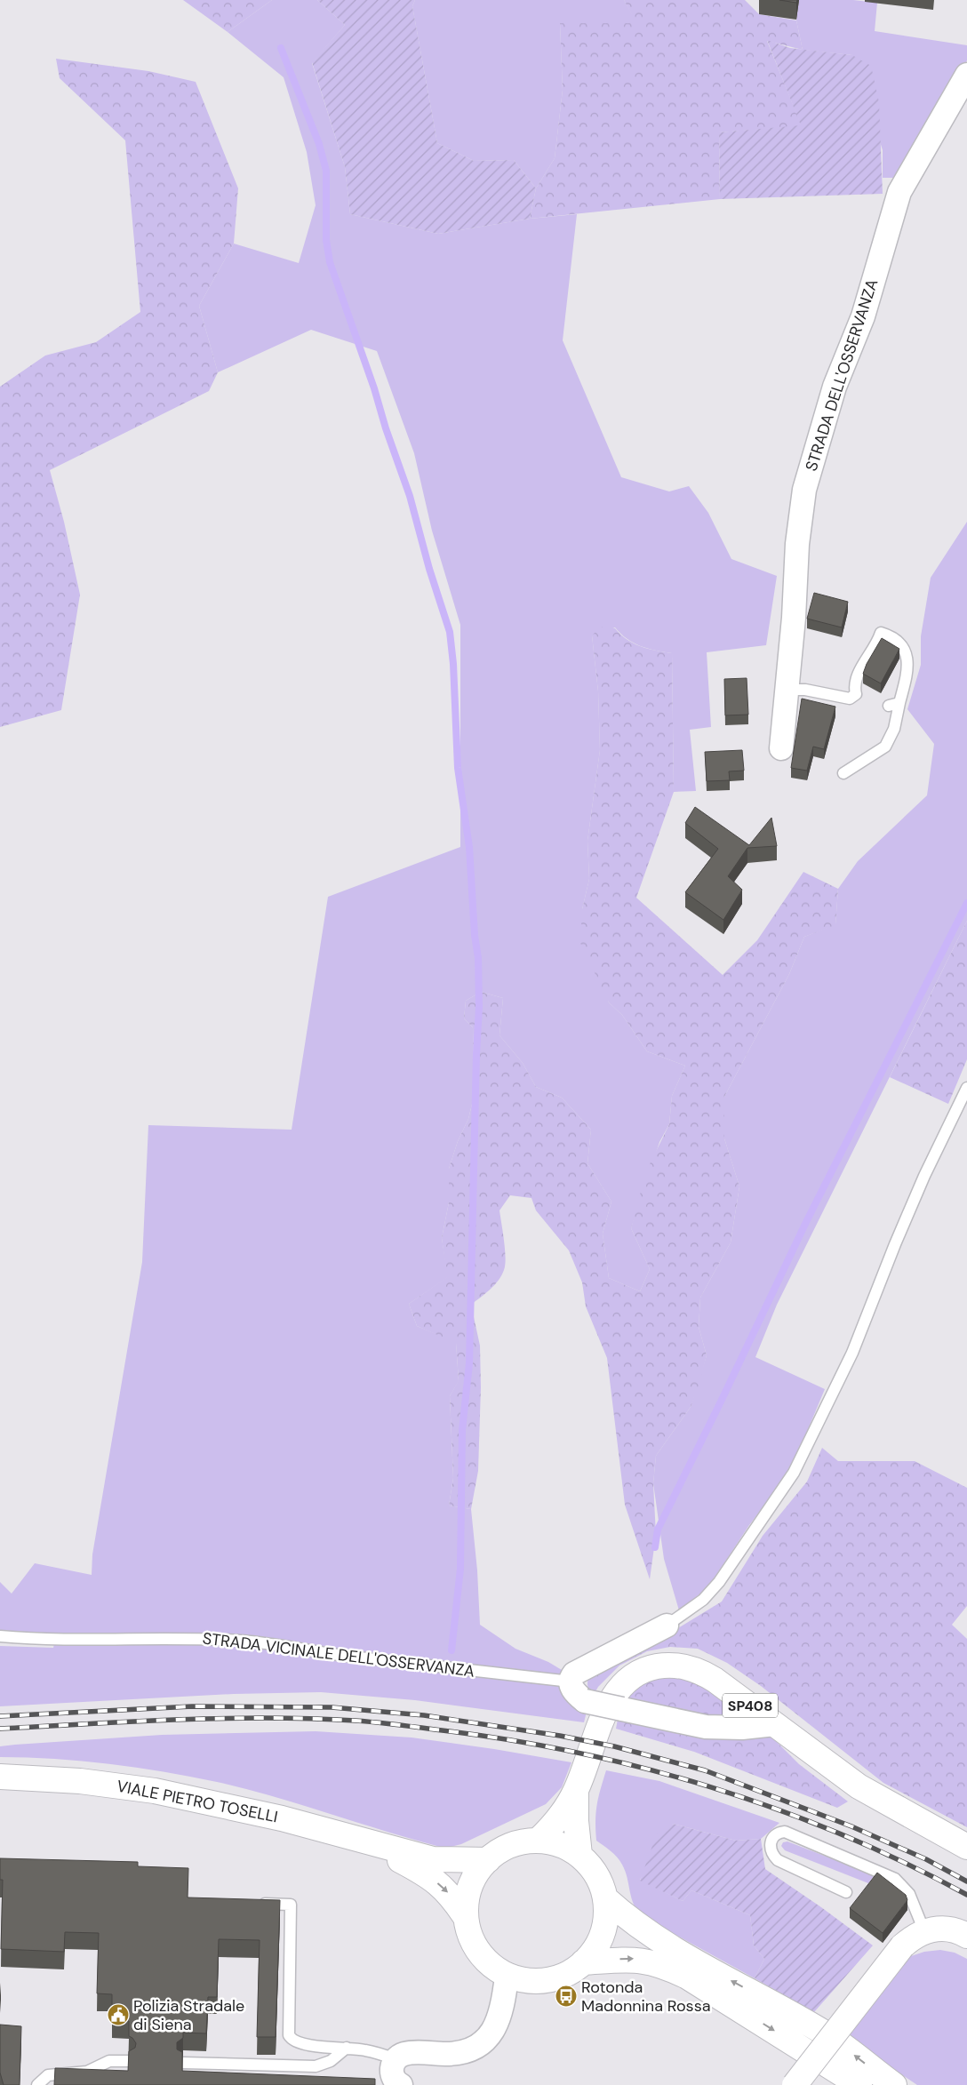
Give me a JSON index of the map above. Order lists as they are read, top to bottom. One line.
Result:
{"streets":{"main road":["SP408","VIALE PIETRO TOSELLI"],"street":["STRADA DELL'OSSERVANZA"],"lane":["STRADA VICINALE DELL'OSSERVANZA"]},"places":{"bus stop":["Rotonda Madonnina Rossa"],"public building":["Polizia Stradale di Siena"]}}
